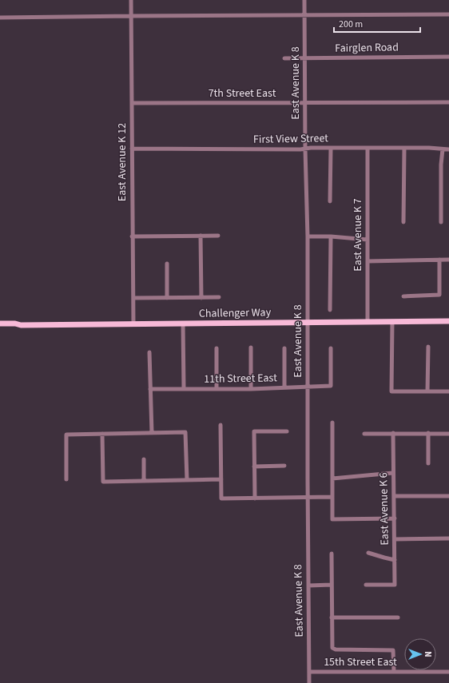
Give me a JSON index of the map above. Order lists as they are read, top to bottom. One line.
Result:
{"streets":{"main road":["Challenger Way"],"street":["Fairglen Road","East Avenue K 8","7th Street East","First View Street","East Avenue K 12","East Avenue K 7","11th Street East","East Avenue K 6","15th Street East"]},"crossings":[["Fairglen Road","East Avenue K 8"],["East Avenue K 8","7th Street East"],["East Avenue K 8","First View Street"],["East Avenue K 8","Challenger Way"],["East Avenue K 8","11th Street East"],["East Avenue K 8","15th Street East"],["7th Street East","East Avenue K 12"],["First View Street","East Avenue K 12"],["First View Street","East Avenue K 7"],["East Avenue K 12","Challenger Way"],["East Avenue K 7","Challenger Way"]],"scale_bar":"200 m","north":"right"}
